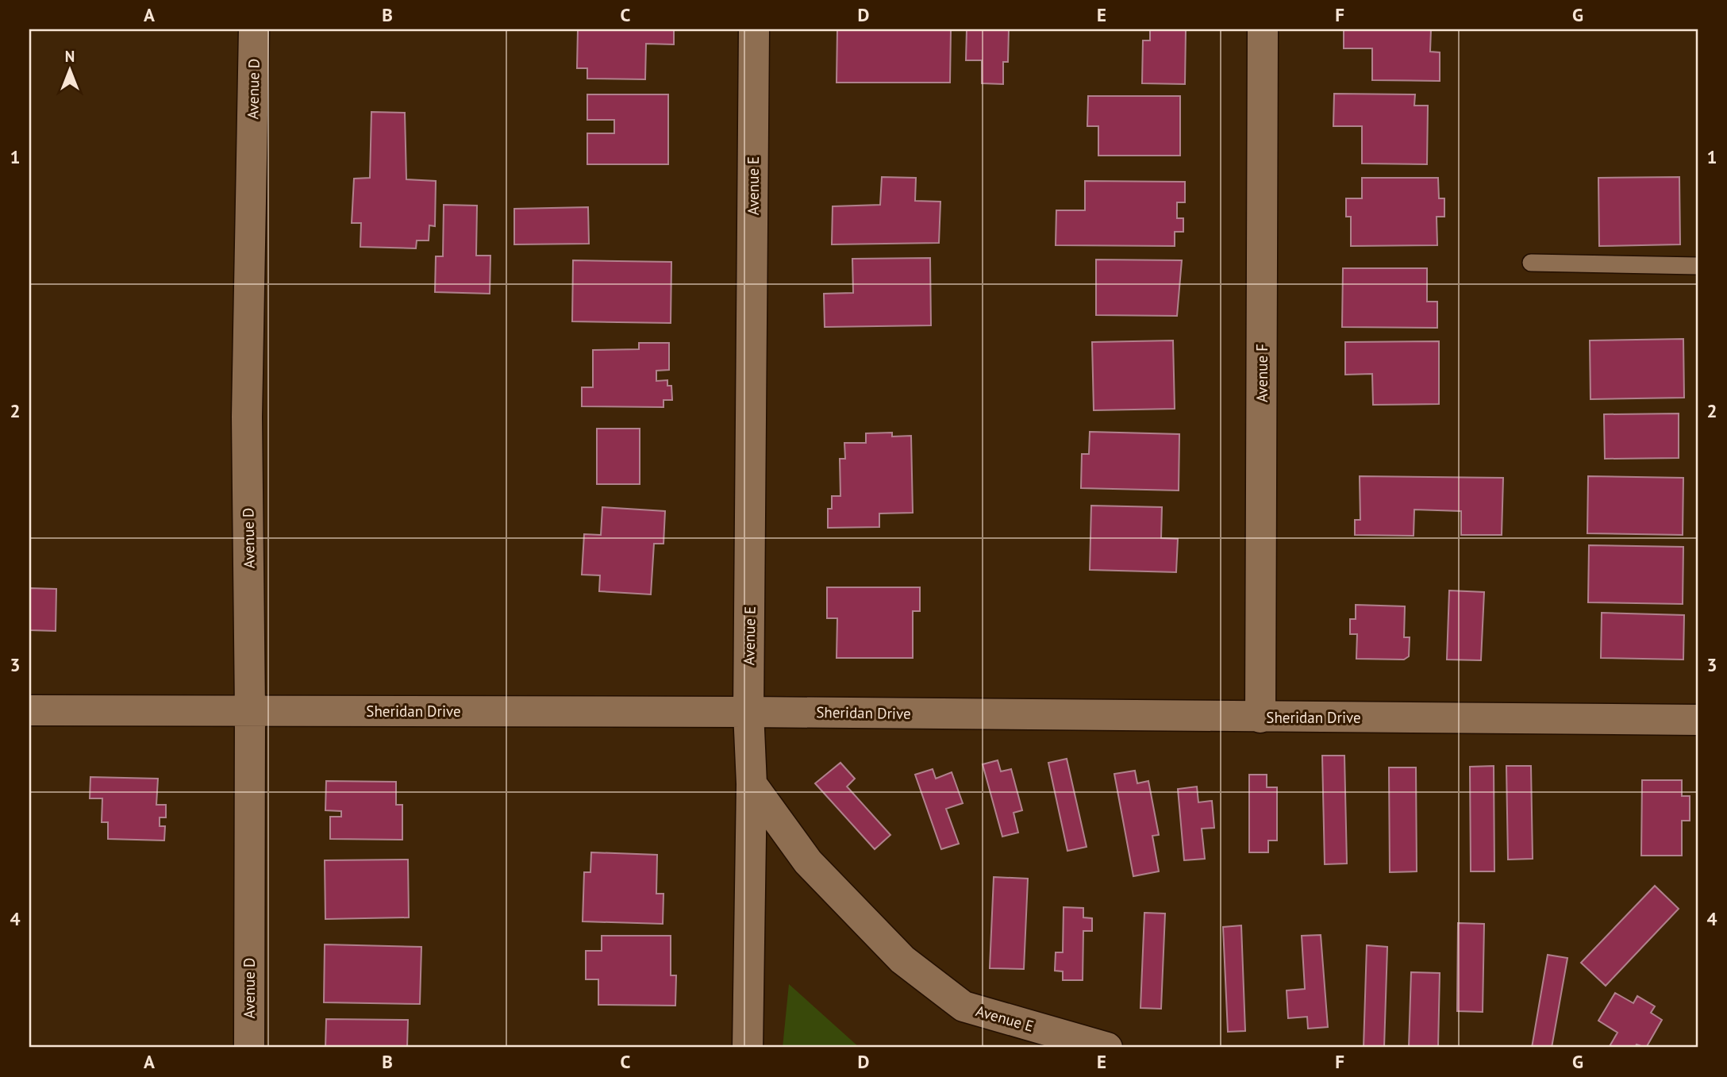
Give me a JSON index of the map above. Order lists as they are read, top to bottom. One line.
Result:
{"streets":{"street":["Avenue D","Avenue E","Avenue F","Sheridan Drive"]},"crossings":[["Avenue D","Sheridan Drive"],["Avenue E","Sheridan Drive"],["Avenue F","Sheridan Drive"]],"north":"top","grid":{"columns":["A","B","C","D","E","F","G"],"rows":["1","2","3","4"]}}
